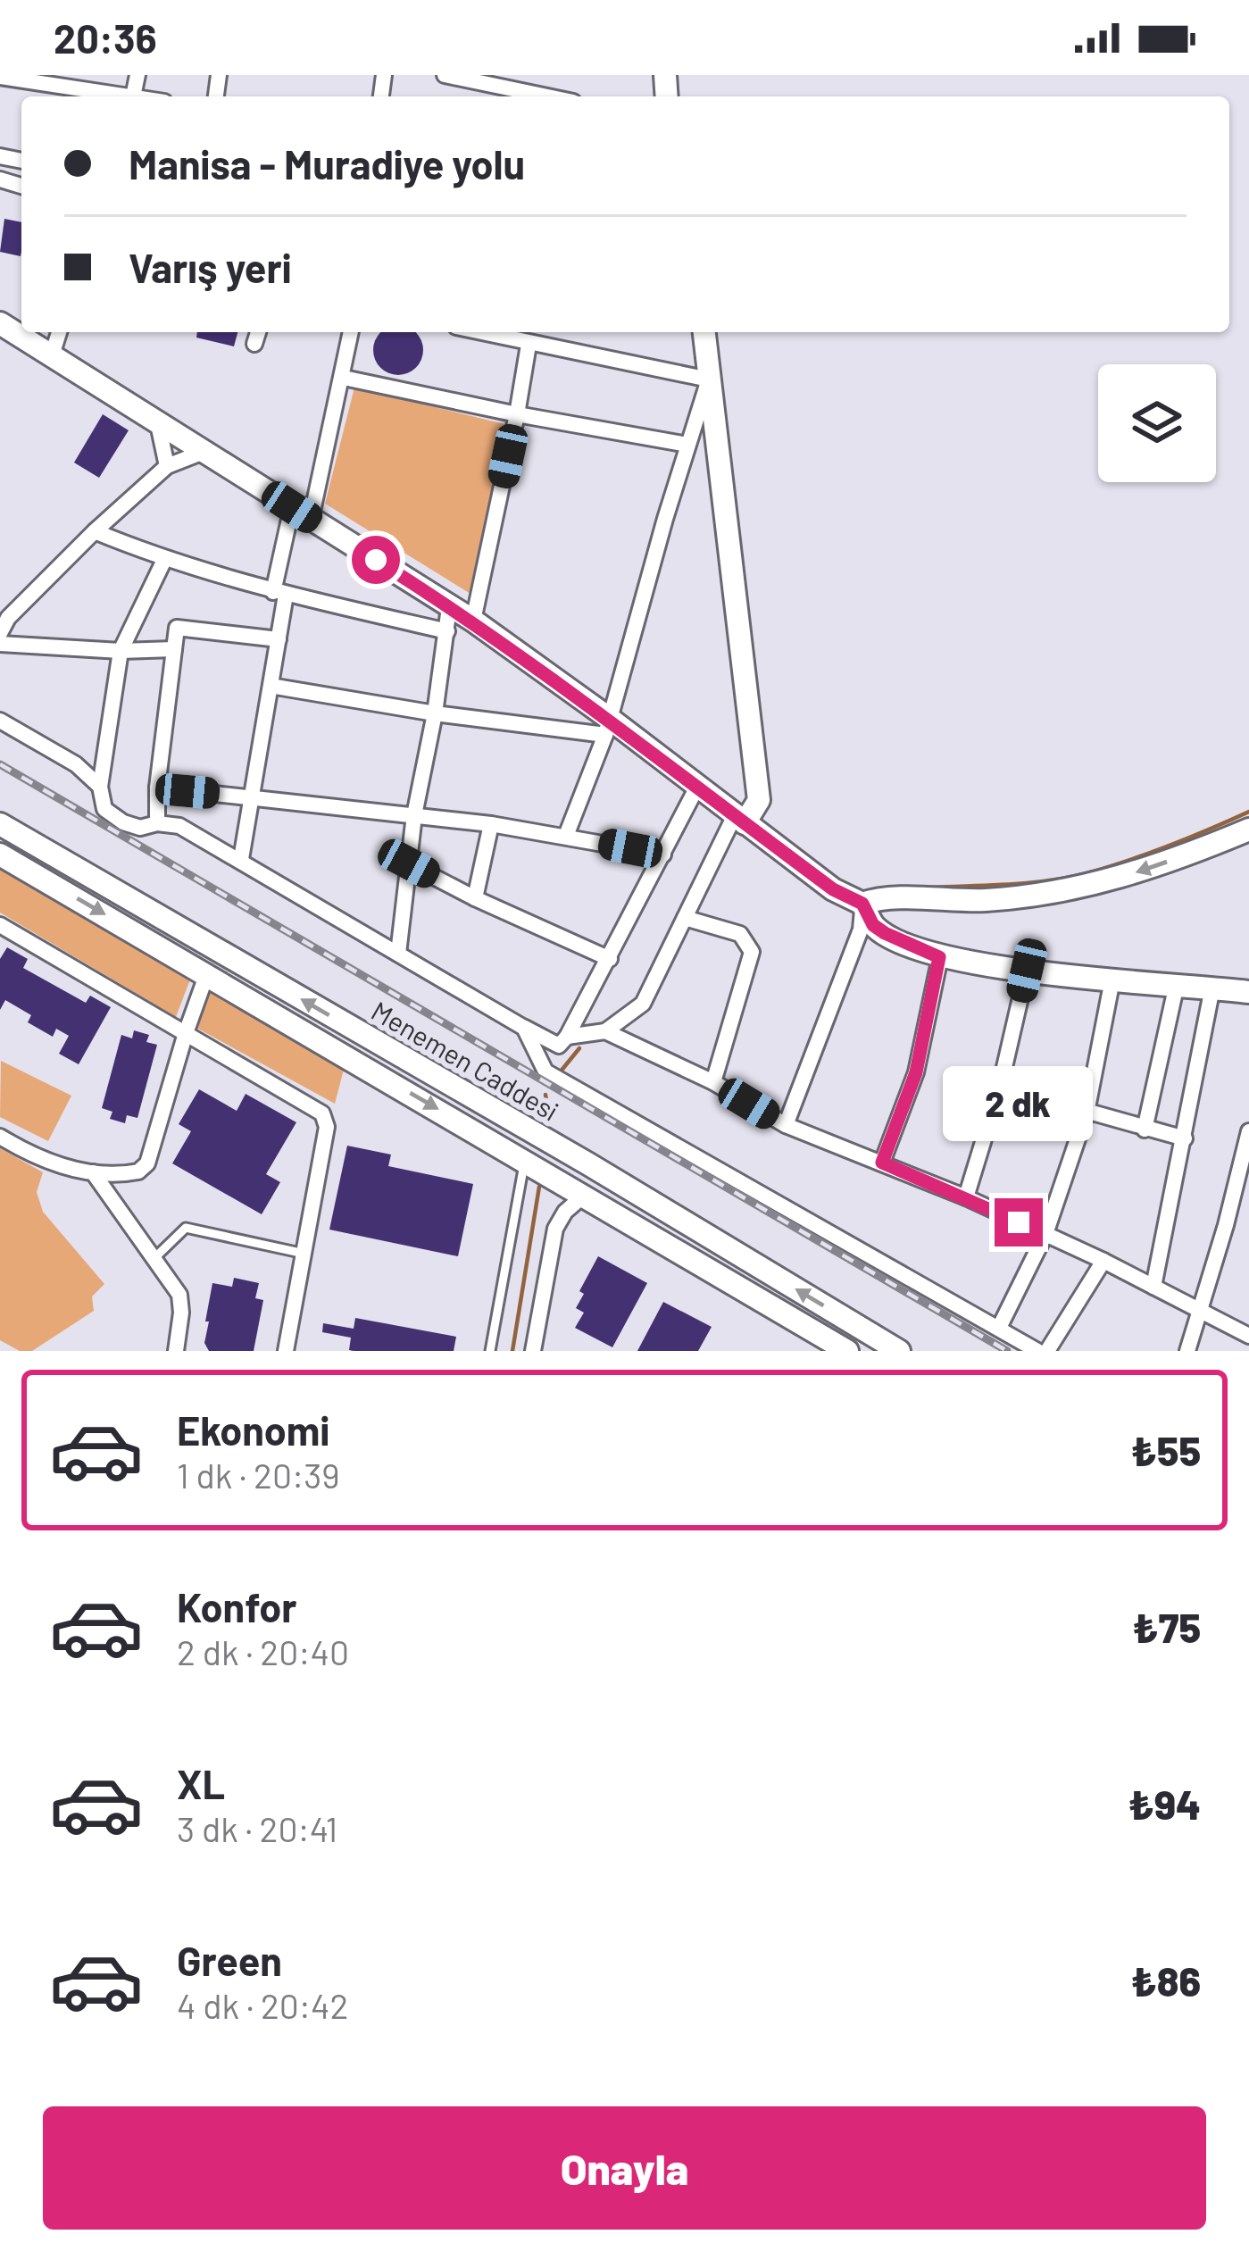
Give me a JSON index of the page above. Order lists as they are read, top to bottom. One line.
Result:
{"streets":{"main road":["Menemen Caddesi"]},"page":{"status":"20:36","banner":["Manisa - Muradiye yolu","Varış yeri"],"bubble":"2 dk","list":[{"name":"Ekonomi","note":"1 dk · 20:39","value":"₺55"},{"name":"Konfor","note":"2 dk · 20:40","value":"₺75"},{"name":"XL","note":"3 dk · 20:41","value":"₺94"},{"name":"Green","note":"4 dk · 20:42","value":"₺86"}],"buttons":"Onayla"}}
